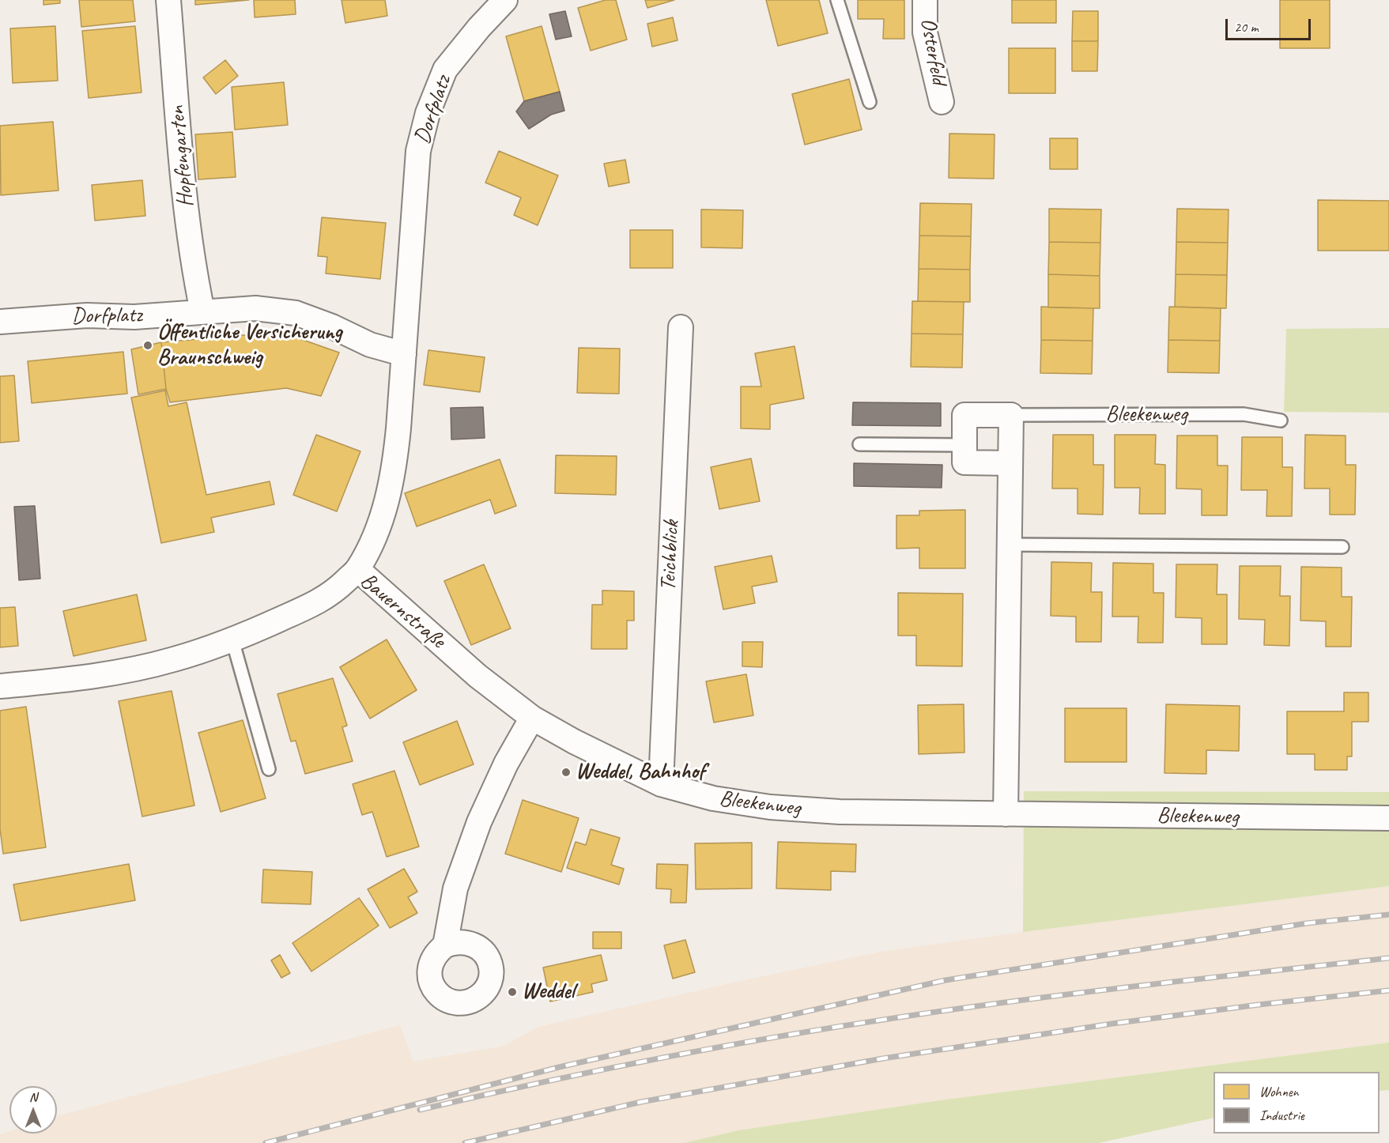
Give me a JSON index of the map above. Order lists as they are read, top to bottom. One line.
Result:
{"streets":{"street":["Osterfeld","Dorfplatz","Hopfengarten","Bleekenweg","Teichblick","Bauernstraße"]},"crossings":[["Dorfplatz","Hopfengarten"],["Dorfplatz","Bauernstraße"],["Bleekenweg","Teichblick"],["Bleekenweg","Bauernstraße"]],"places":["Öffentliche Versicherung Braunschweig","Weddel, Bahnhof","Weddel"],"legend":["Wohnen","Industrie"],"scale_bar":"20 m","north":"top"}
